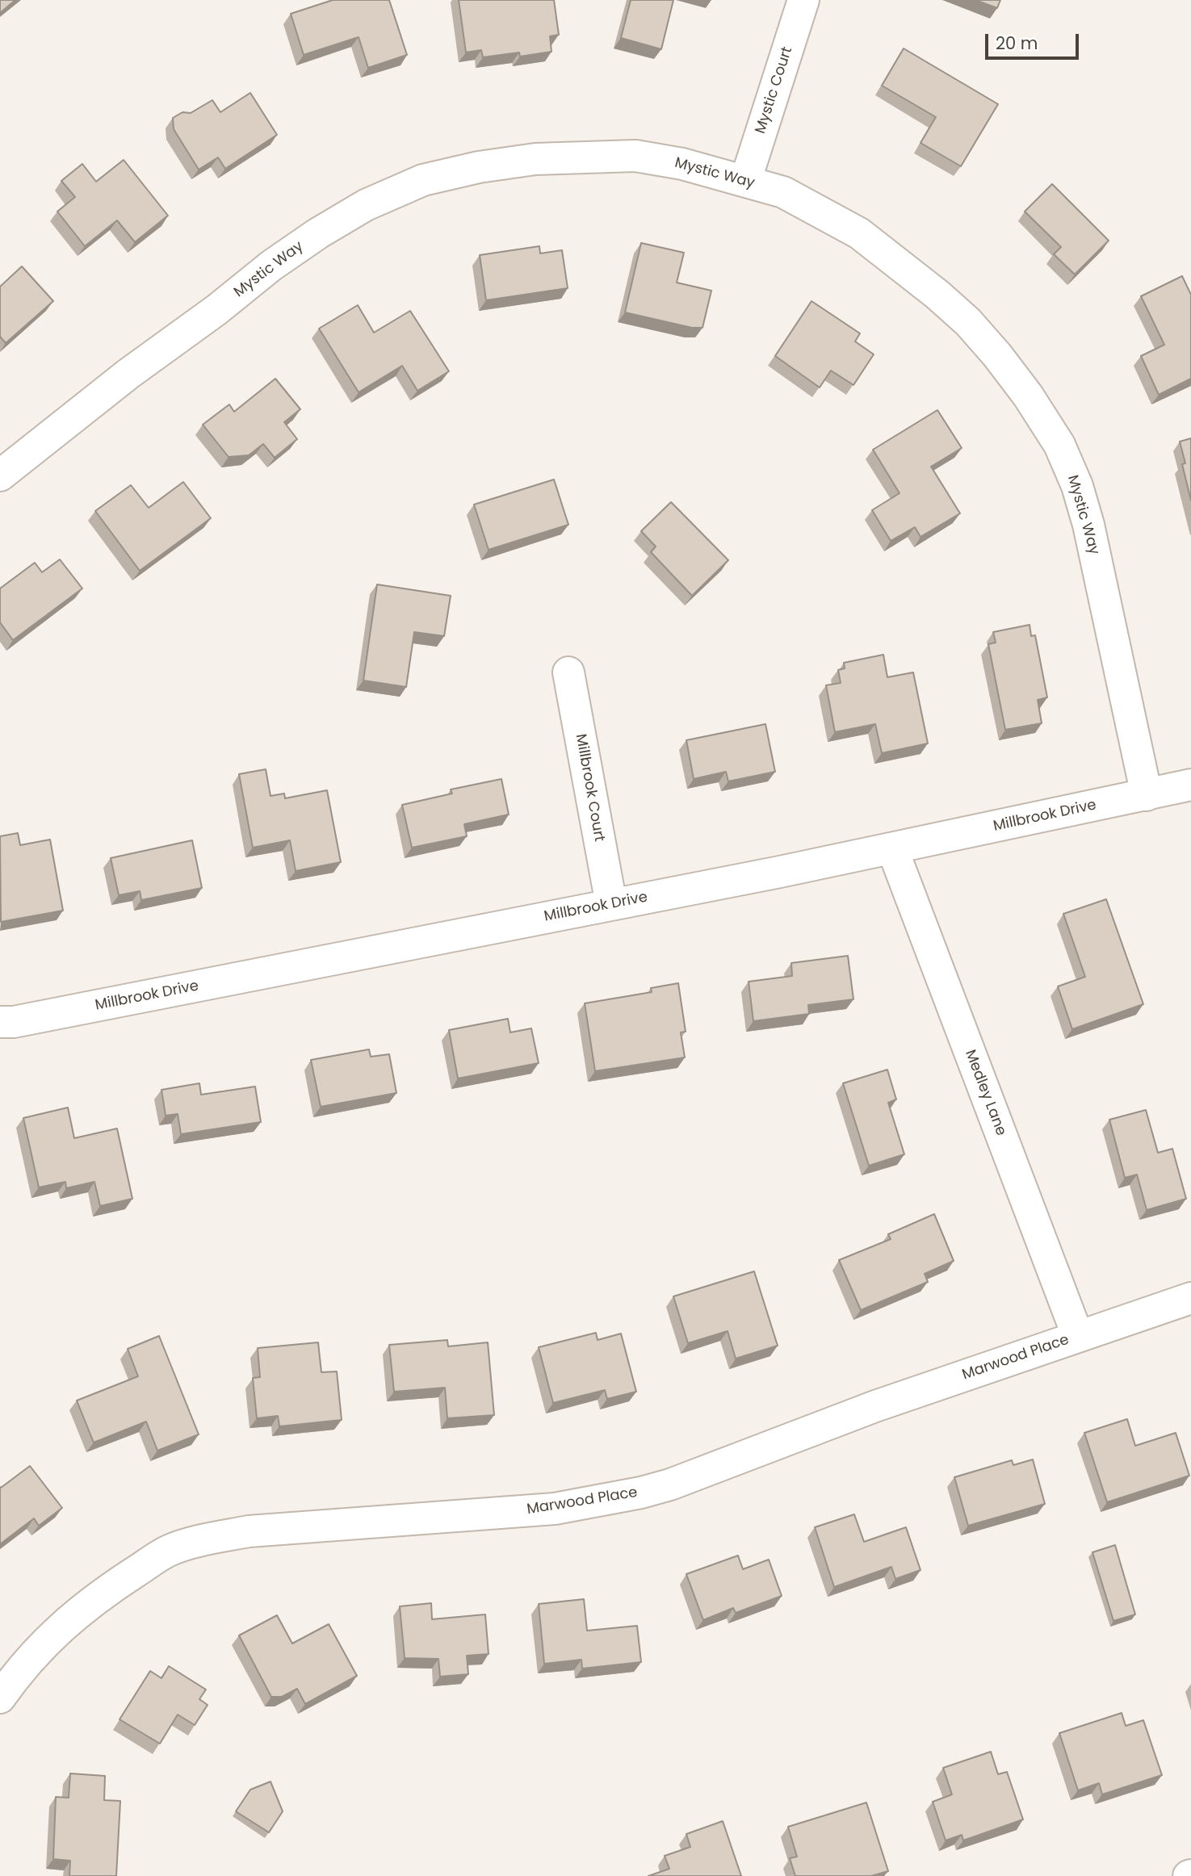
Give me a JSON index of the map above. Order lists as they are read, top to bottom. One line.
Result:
{"streets":{"street":["Mystic Court","Mystic Way","Millbrook Court","Millbrook Drive","Medley Lane","Marwood Place"]},"crossings":[["Mystic Court","Mystic Way"],["Mystic Way","Millbrook Drive"],["Millbrook Court","Millbrook Drive"],["Millbrook Drive","Medley Lane"],["Medley Lane","Marwood Place"]],"scale_bar":"20 m"}
